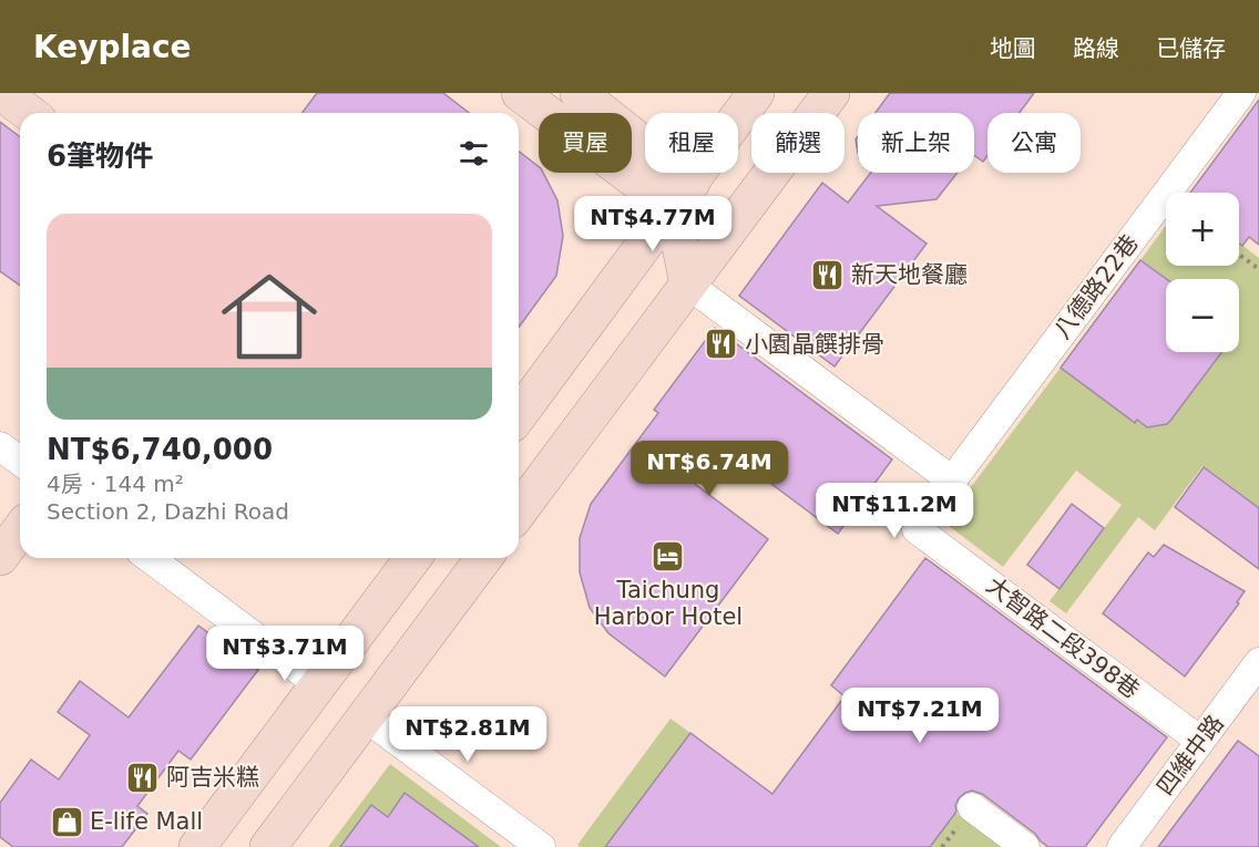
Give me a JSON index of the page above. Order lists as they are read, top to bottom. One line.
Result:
{"streets":{"street":["八德路22巷","大智路二段398巷","四維中路"]},"crossings":[["八德路22巷","大智路二段398巷"],["大智路二段398巷","四維中路"]],"places":{"restaurant":["新天地餐廳","小園晶饌排骨","阿吉米糕"],"hotel":["Taichung Harbor Hotel"],"shop":["E-life Mall"]},"page":{"header":"Keyplace","nav":["地圖","路線","已儲存"],"chip":["買屋","租屋","篩選","新上架","公寓"],"heading":"6筆物件","map_buttons":["+","−"],"list":[{"name":"NT$6,740,000","note":"4房 · 144 m² · Section 2, Dazhi Road"}],"price":["NT$4.77M","NT$6.74M","NT$11.2M","NT$3.71M","NT$7.21M","NT$2.81M"]}}
